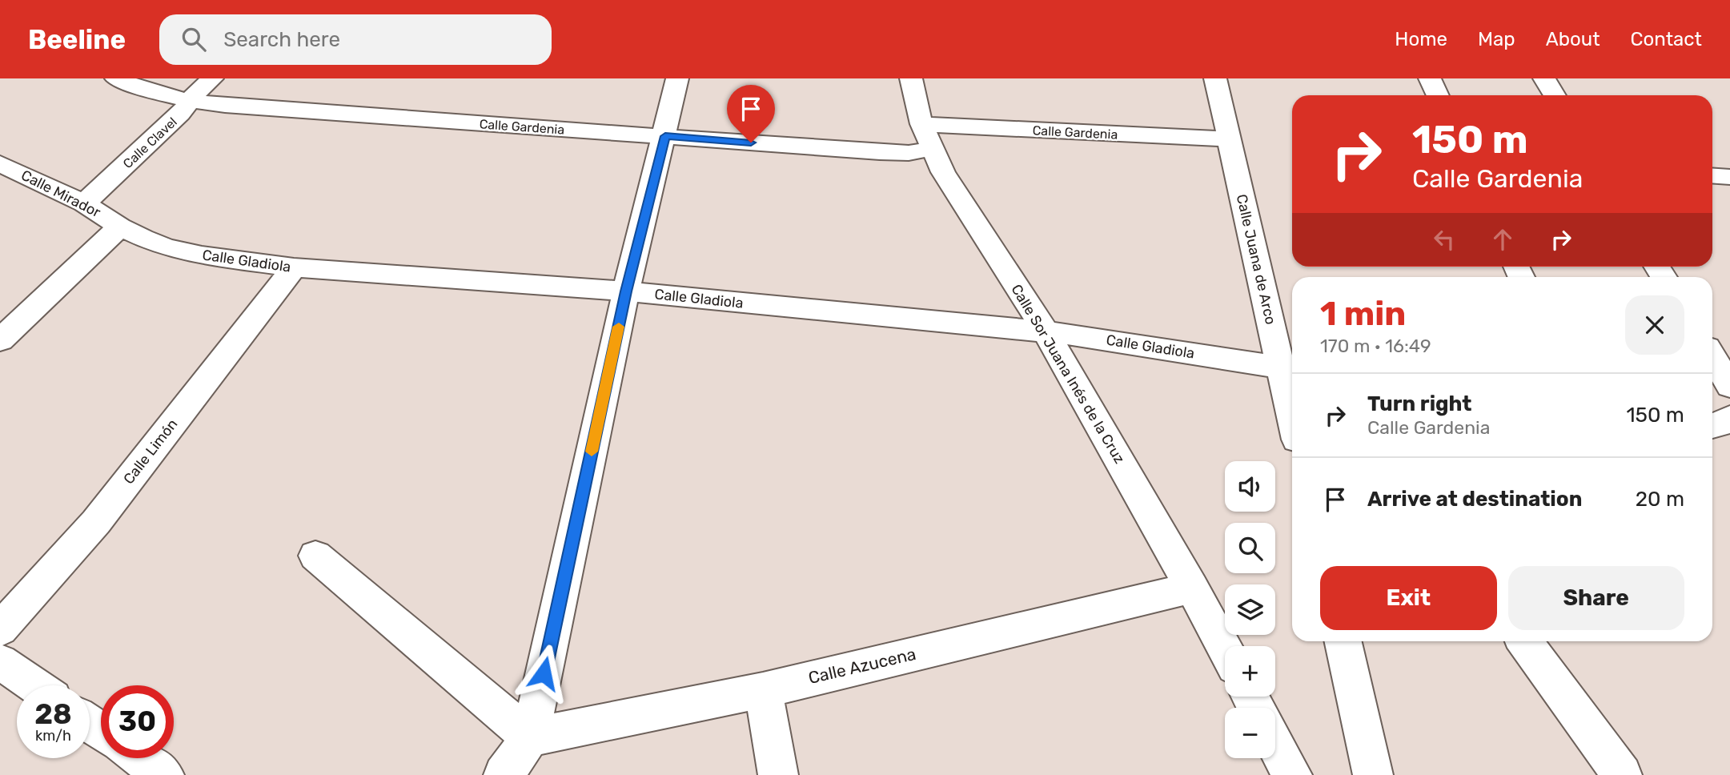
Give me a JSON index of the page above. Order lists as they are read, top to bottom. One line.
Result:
{"streets":{"street":["Calle Gardenia","Calle Clavel","Calle Mirador","Calle Juana de Arco","Calle Gladiola","Calle Sor Juana Inés de la Cruz","Calle Limón","Calle Azucena"]},"crossings":[["Calle Gardenia","Calle Clavel"],["Calle Gardenia","Calle Juana de Arco"],["Calle Gardenia","Calle Sor Juana Inés de la Cruz"],["Calle Clavel","Calle Mirador"],["Calle Mirador","Calle Gladiola"],["Calle Juana de Arco","Calle Gladiola"],["Calle Gladiola","Calle Sor Juana Inés de la Cruz"],["Calle Gladiola","Calle Limón"],["Calle Sor Juana Inés de la Cruz","Calle Azucena"]],"page":{"header":"Beeline","search":"Search here","nav":["Home","Map","About","Contact"],"turn":["150 m","Calle Gardenia"],"heading":["1 min","170 m · 16:49"],"list":[{"name":"Turn right","note":"Calle Gardenia","value":"150 m"},{"name":"Arrive at destination","value":"20 m"}],"map_buttons":["+","−"],"buttons":["Exit","Share"],"speed":"28 km/h","limit":"30"}}
